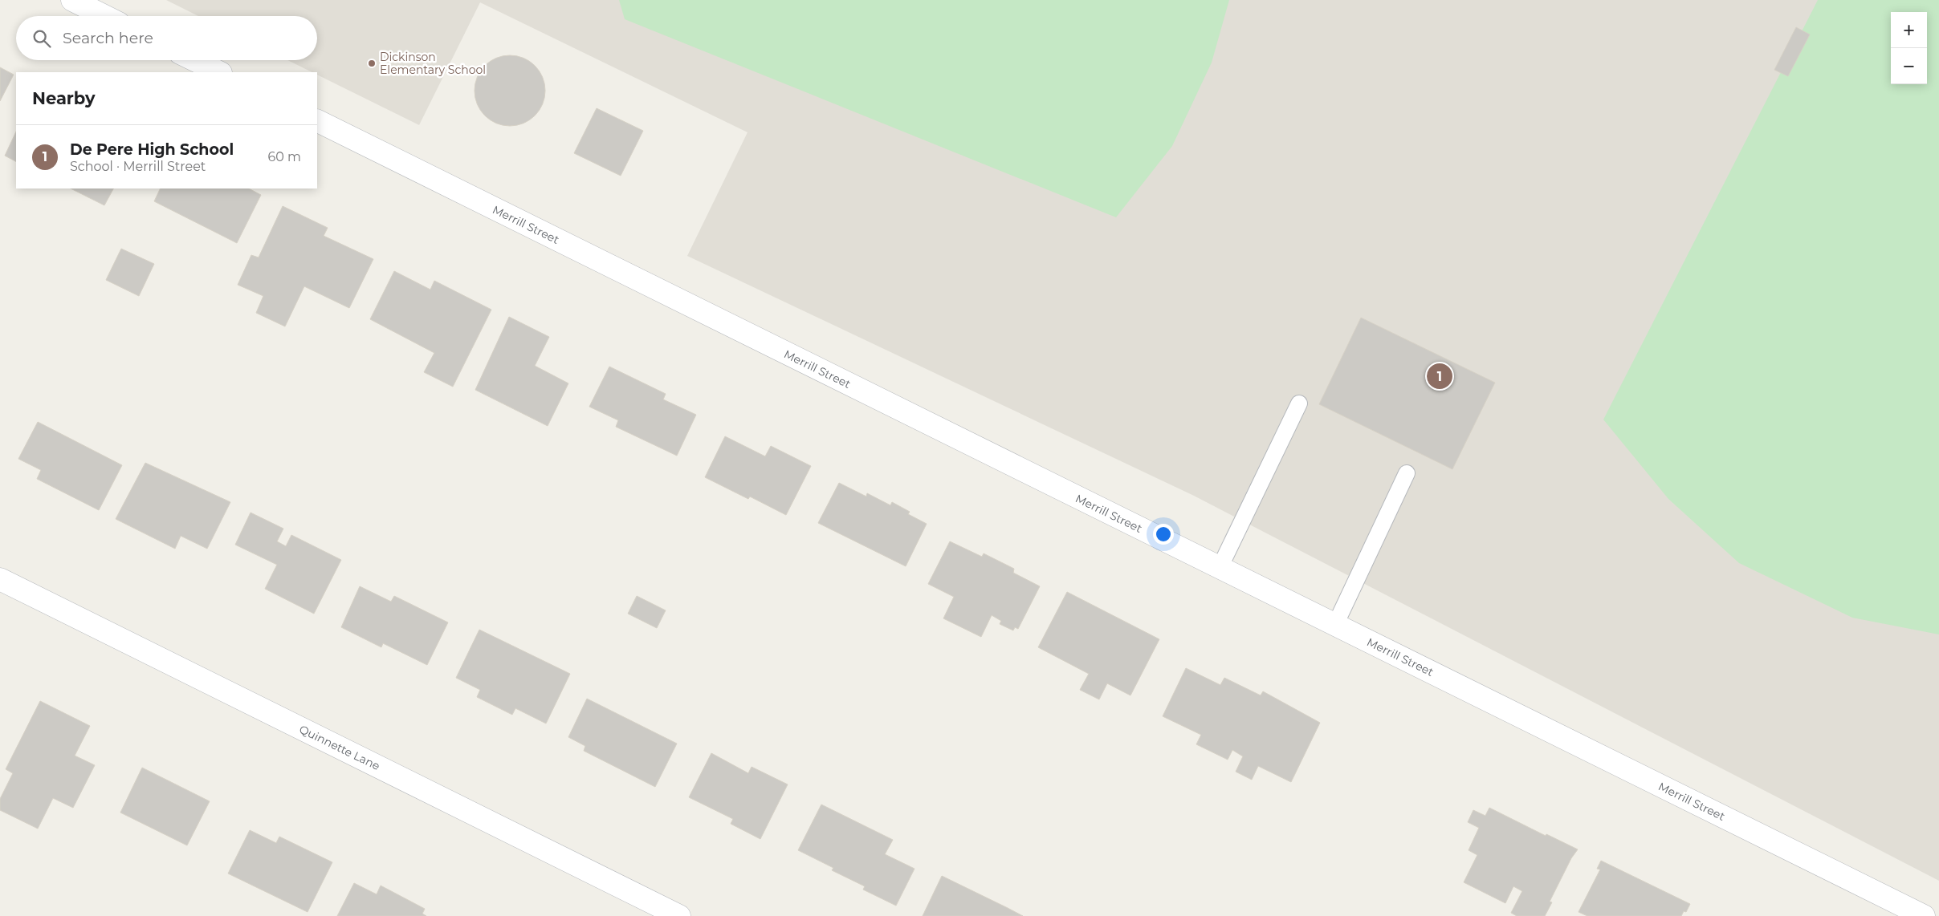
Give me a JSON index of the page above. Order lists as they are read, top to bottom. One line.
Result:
{"streets":{"street":["Merrill Street","Quinnette Lane"]},"places":["Dickinson Elementary School"],"page":{"map_buttons":["+","−"],"search":"Search here","heading":"Nearby","list":[{"mark":"1","name":"De Pere High School","note":"School · Merrill Street","value":"60 m"}],"pins":"1"}}
